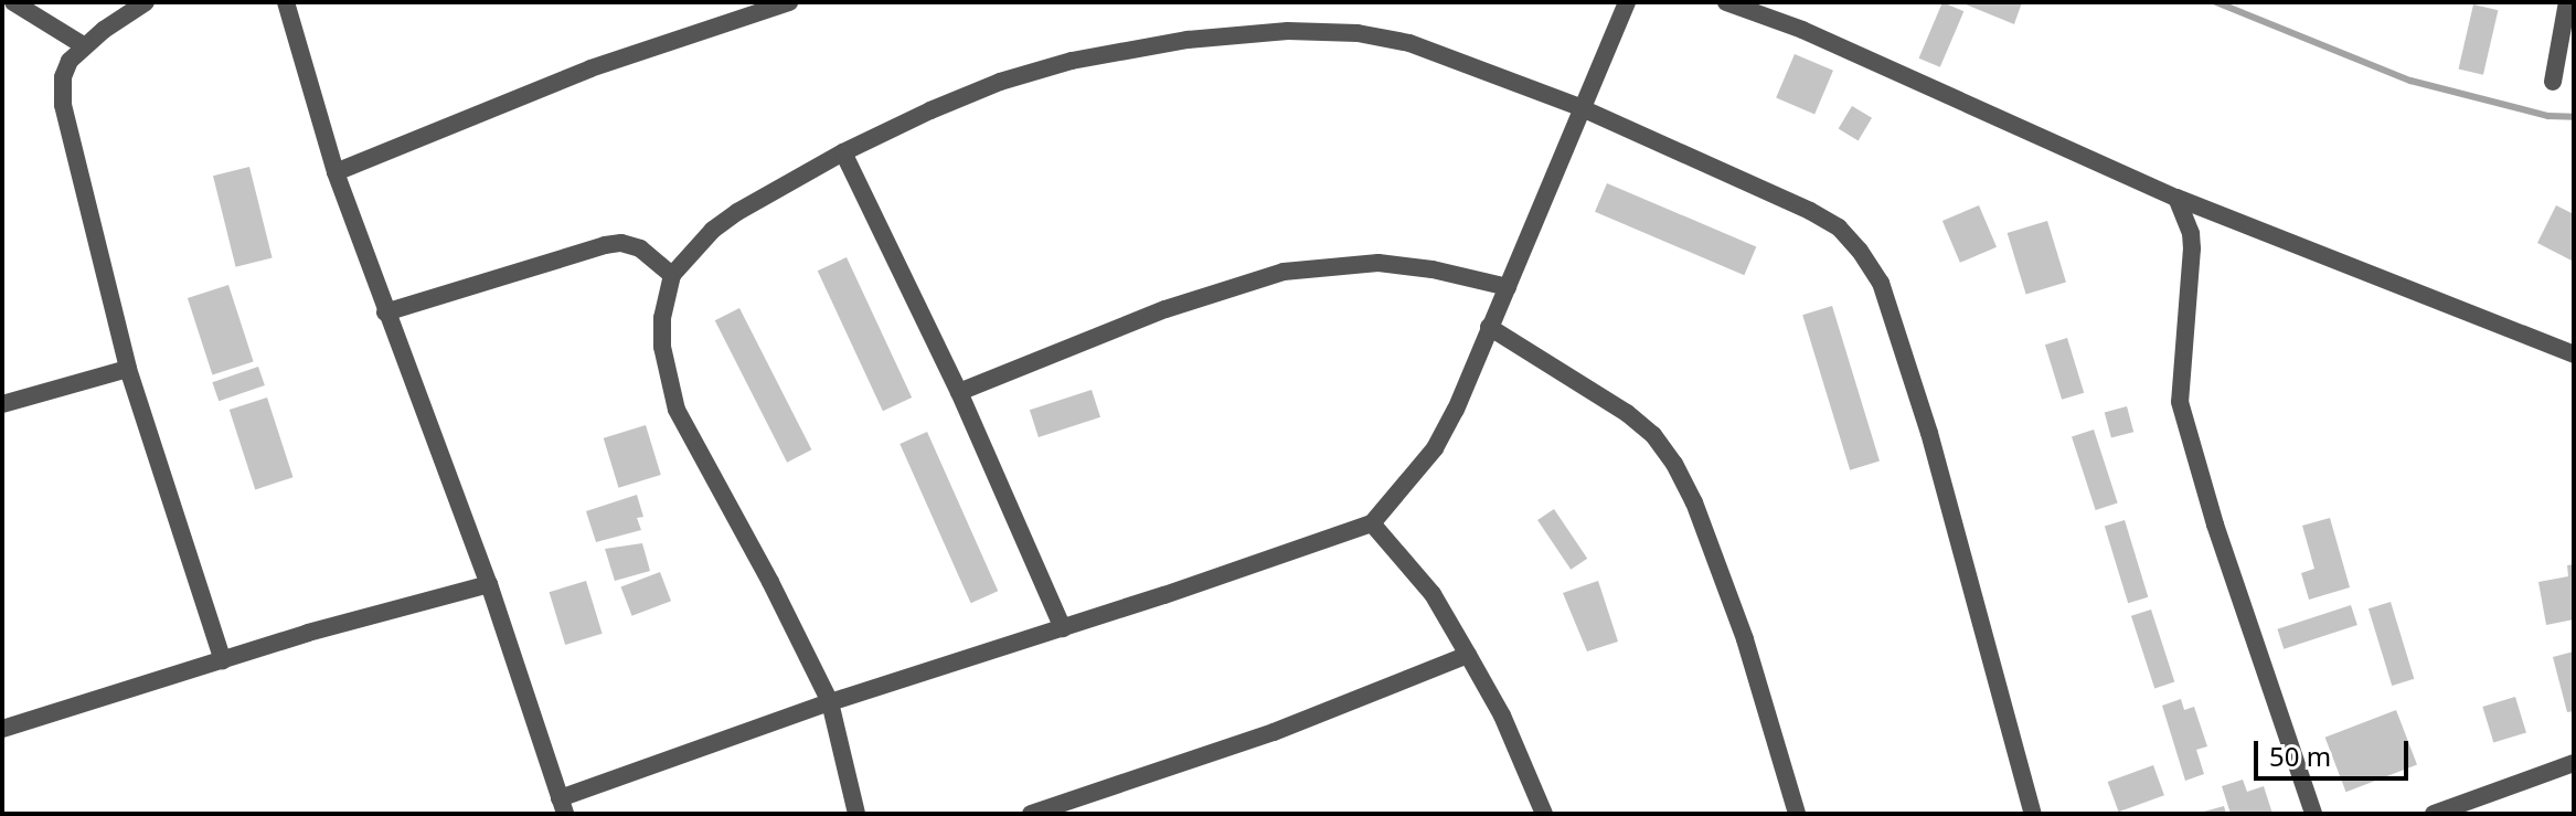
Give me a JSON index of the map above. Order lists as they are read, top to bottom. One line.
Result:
{"scale_bar":"50 m"}
